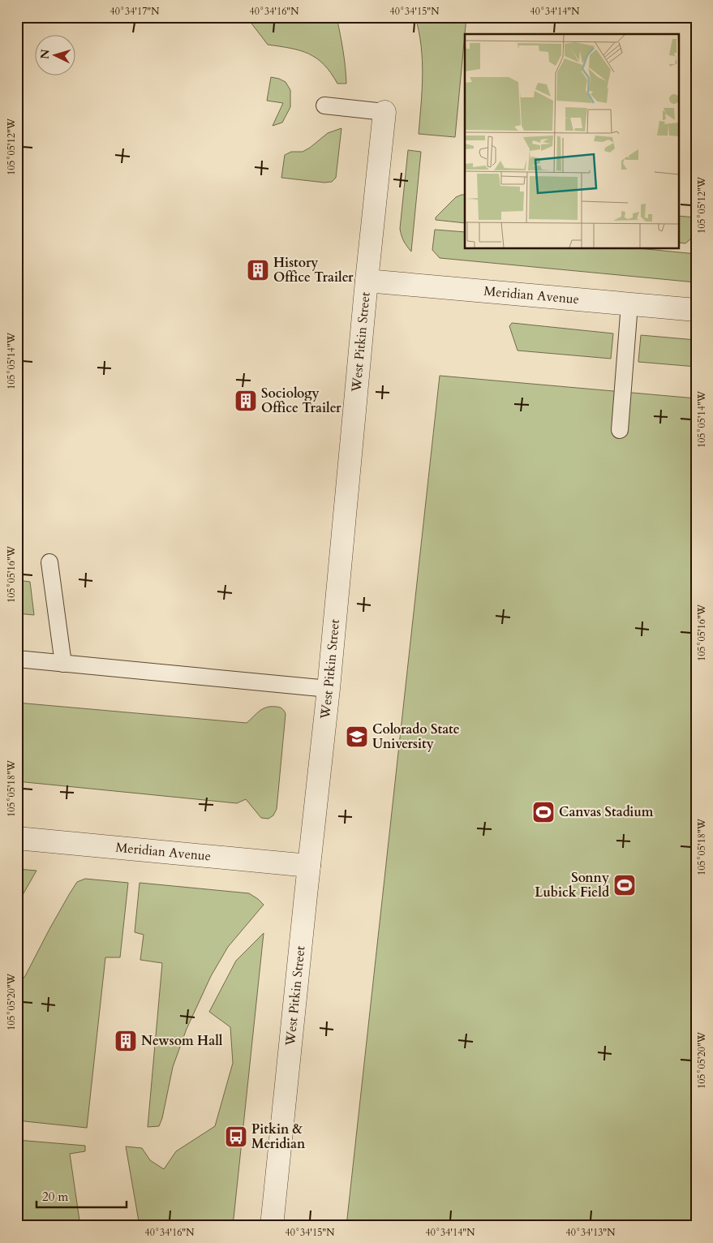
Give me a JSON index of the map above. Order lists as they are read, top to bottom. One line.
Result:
{"streets":{"street":["Meridian Avenue","West Pitkin Street"]},"crossings":[["Meridian Avenue","West Pitkin Street"]],"places":{"building":["History Office Trailer","Sociology Office Trailer","Newsom Hall"],"school or university":["Colorado State University"],"sports":["Canvas Stadium","Sonny Lubick Field"],"bus stop":["Pitkin & Meridian"]},"scale_bar":"20 m","north":"left","coordinates":["40°34'17\"N","40°34'16\"N","40°34'15\"N","40°34'14\"N","105°05'12\"W","105°05'14\"W","105°05'16\"W","105°05'18\"W","105°05'20\"W","40°34'13\"N"]}
